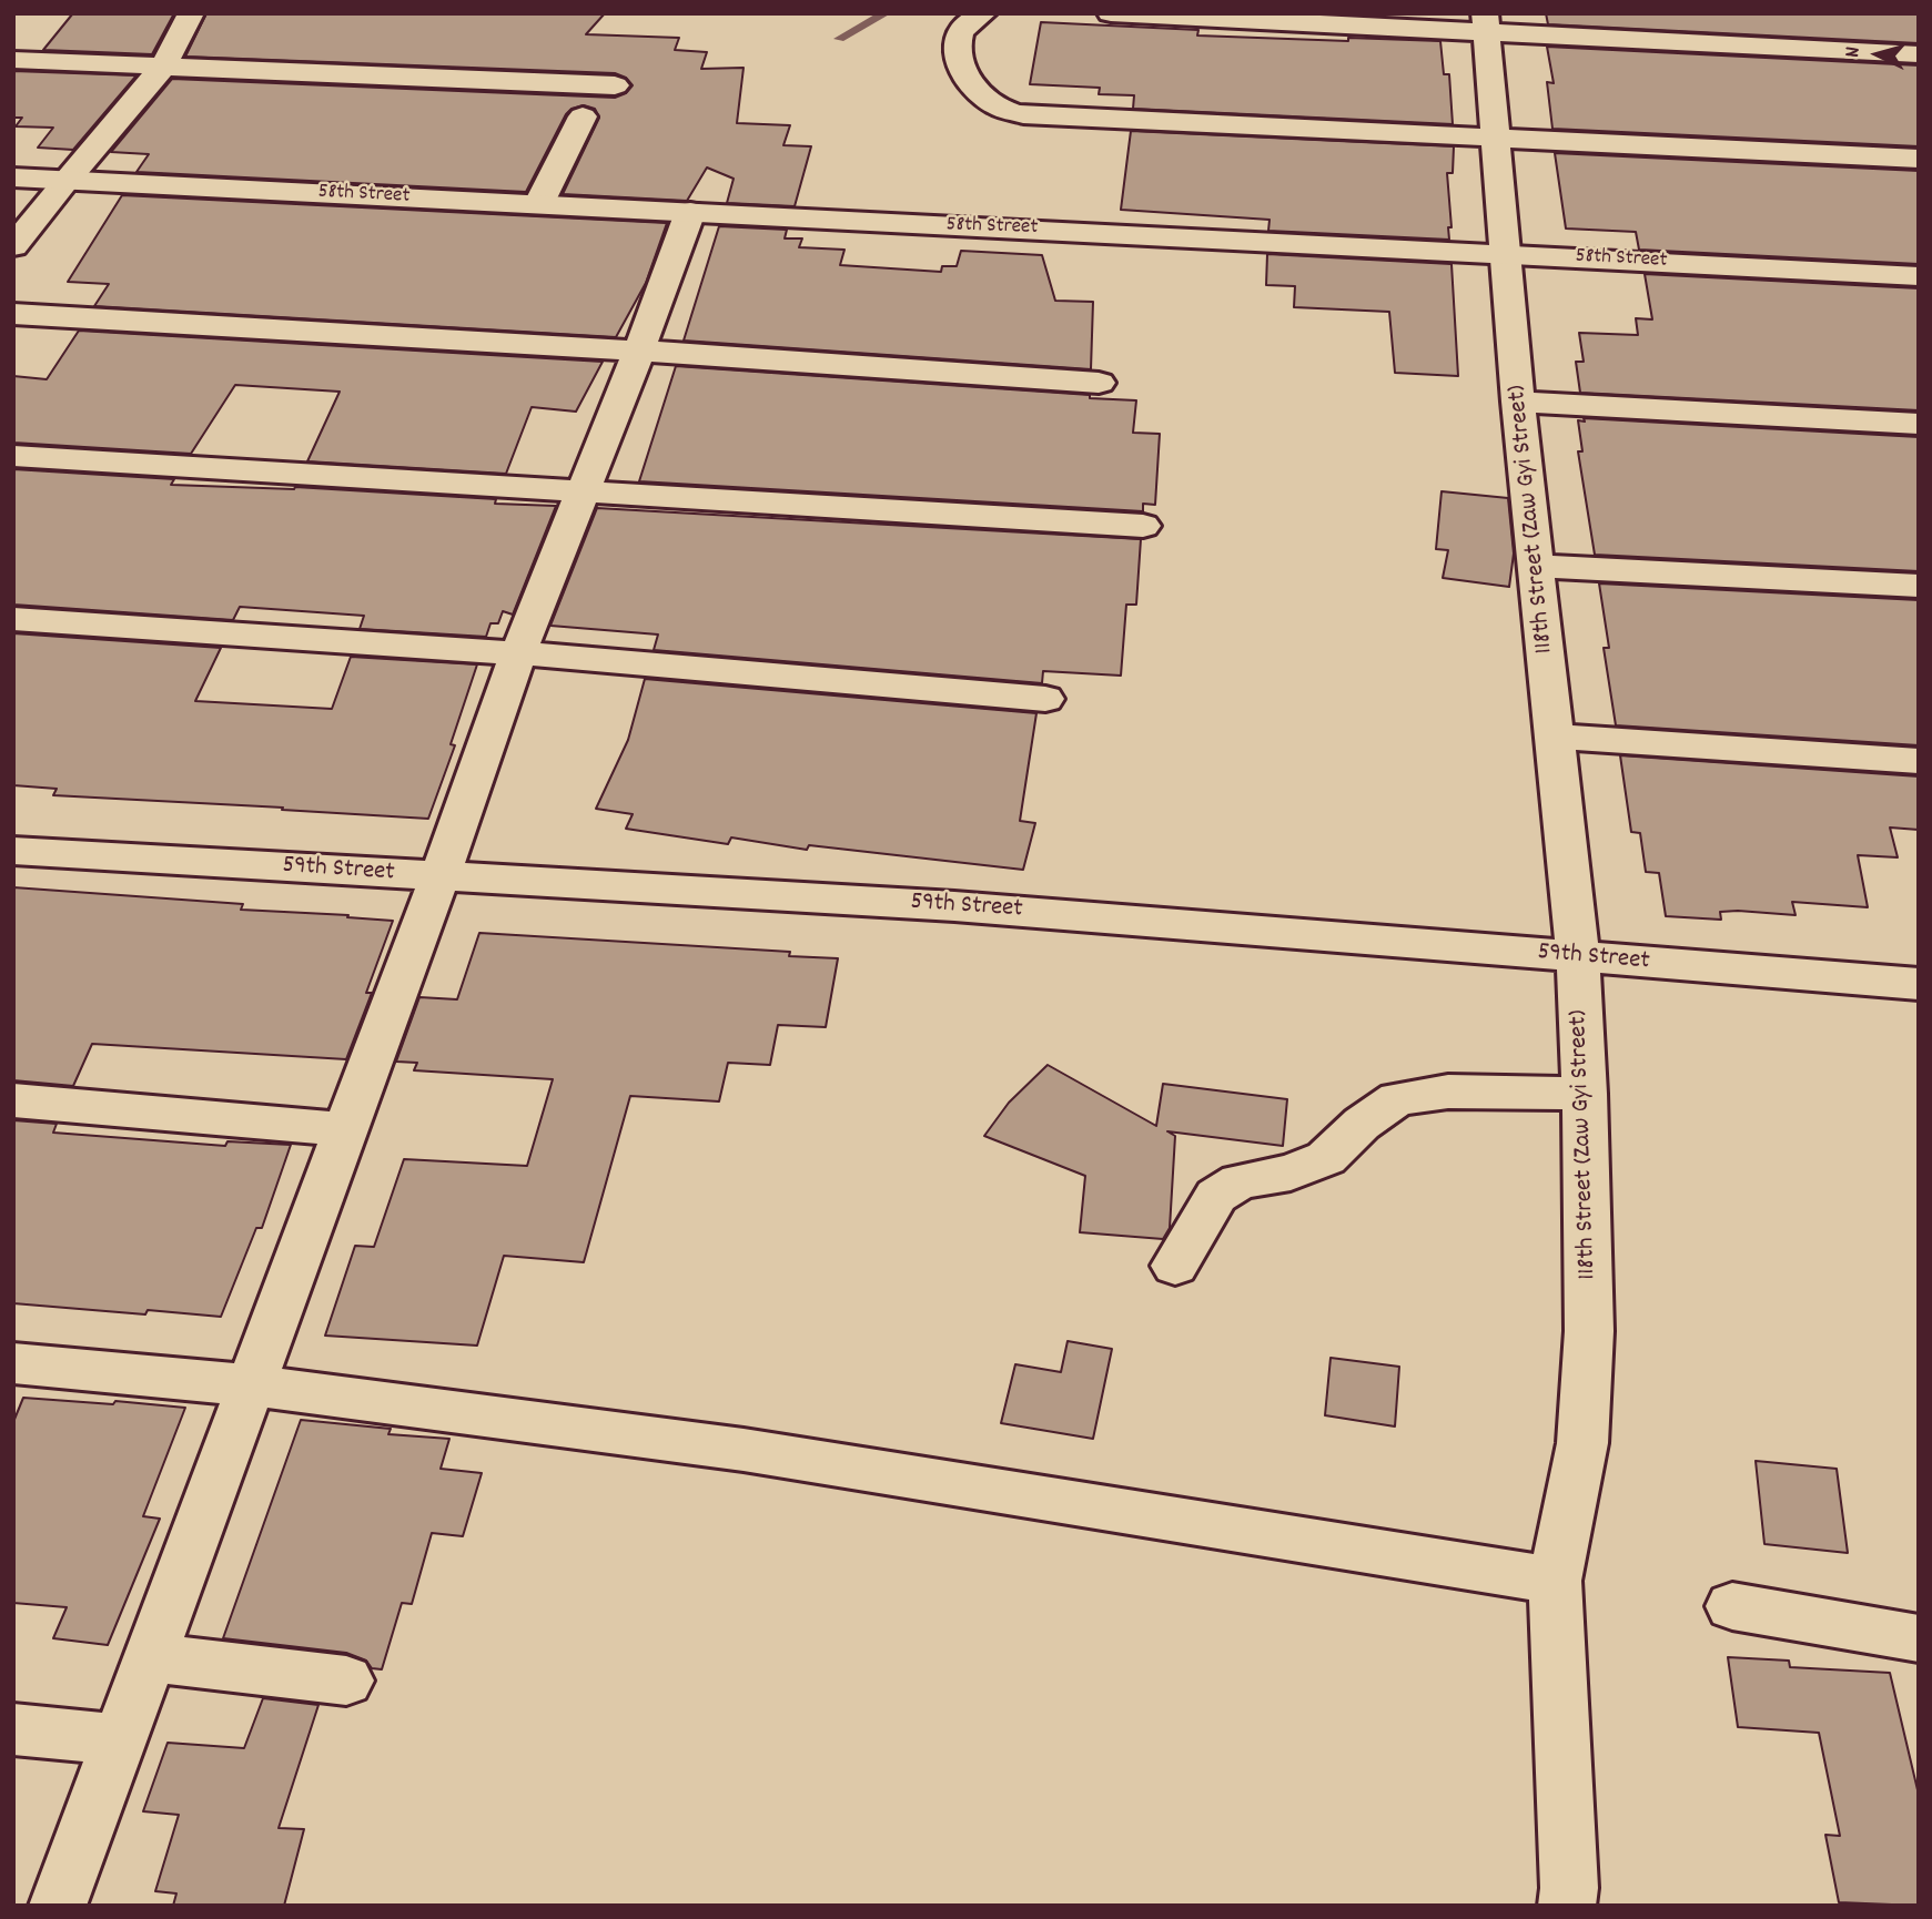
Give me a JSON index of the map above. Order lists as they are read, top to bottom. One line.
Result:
{"streets":{"street":["58th Street","118th Street (Zaw Gyi Street)","59th Street"]},"crossings":[["58th Street","118th Street (Zaw Gyi Street)"],["118th Street (Zaw Gyi Street)","59th Street"]],"north":"left"}
